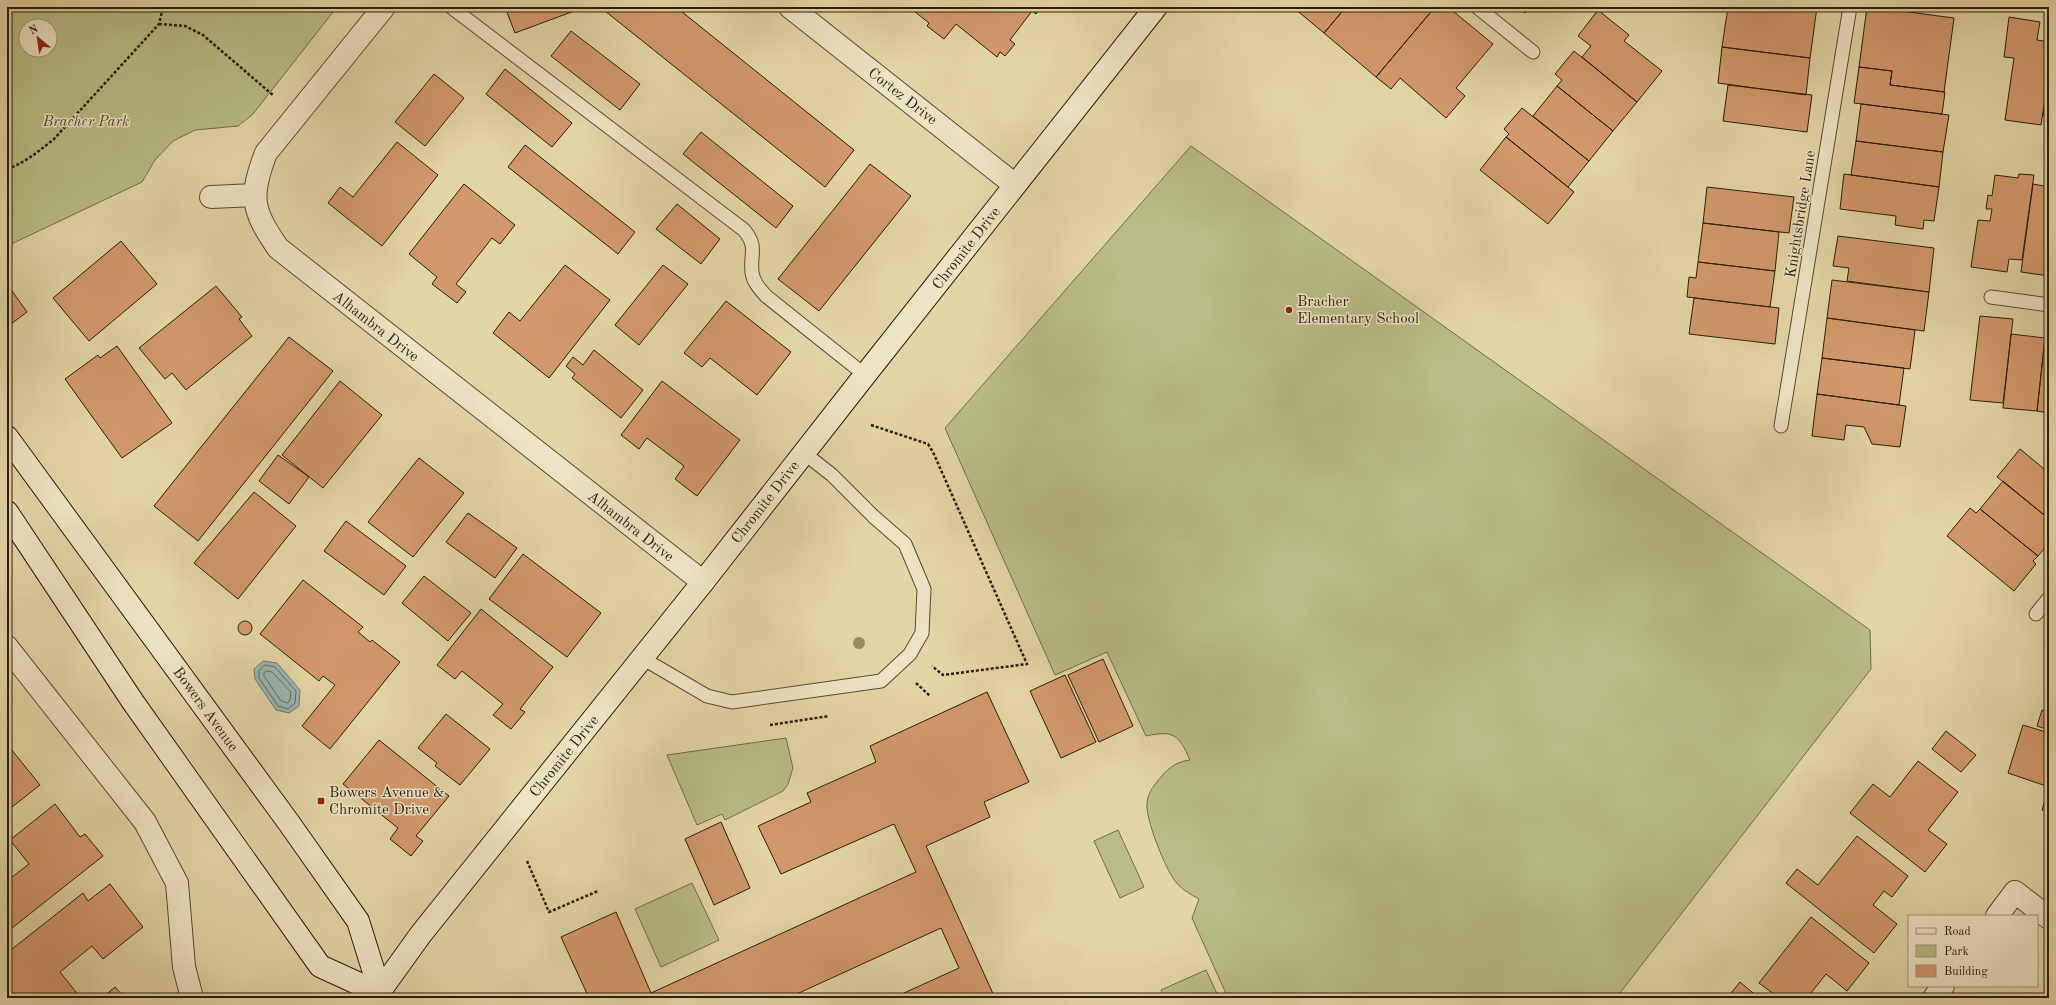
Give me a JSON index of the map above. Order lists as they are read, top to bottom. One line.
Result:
{"streets":{"street":["Cortez Drive","Chromite Drive","Alhambra Drive","Bowers Avenue"],"lane":["Knightsbridge Lane"]},"crossings":[["Cortez Drive","Chromite Drive"],["Chromite Drive","Alhambra Drive"],["Chromite Drive","Bowers Avenue"]],"parks":["Bracher Park"],"places":{"other":["Bracher Elementary School"],"transit":["Bowers Avenue & Chromite Drive"]},"legend":["Road","Park","Building"],"north":"top left"}
